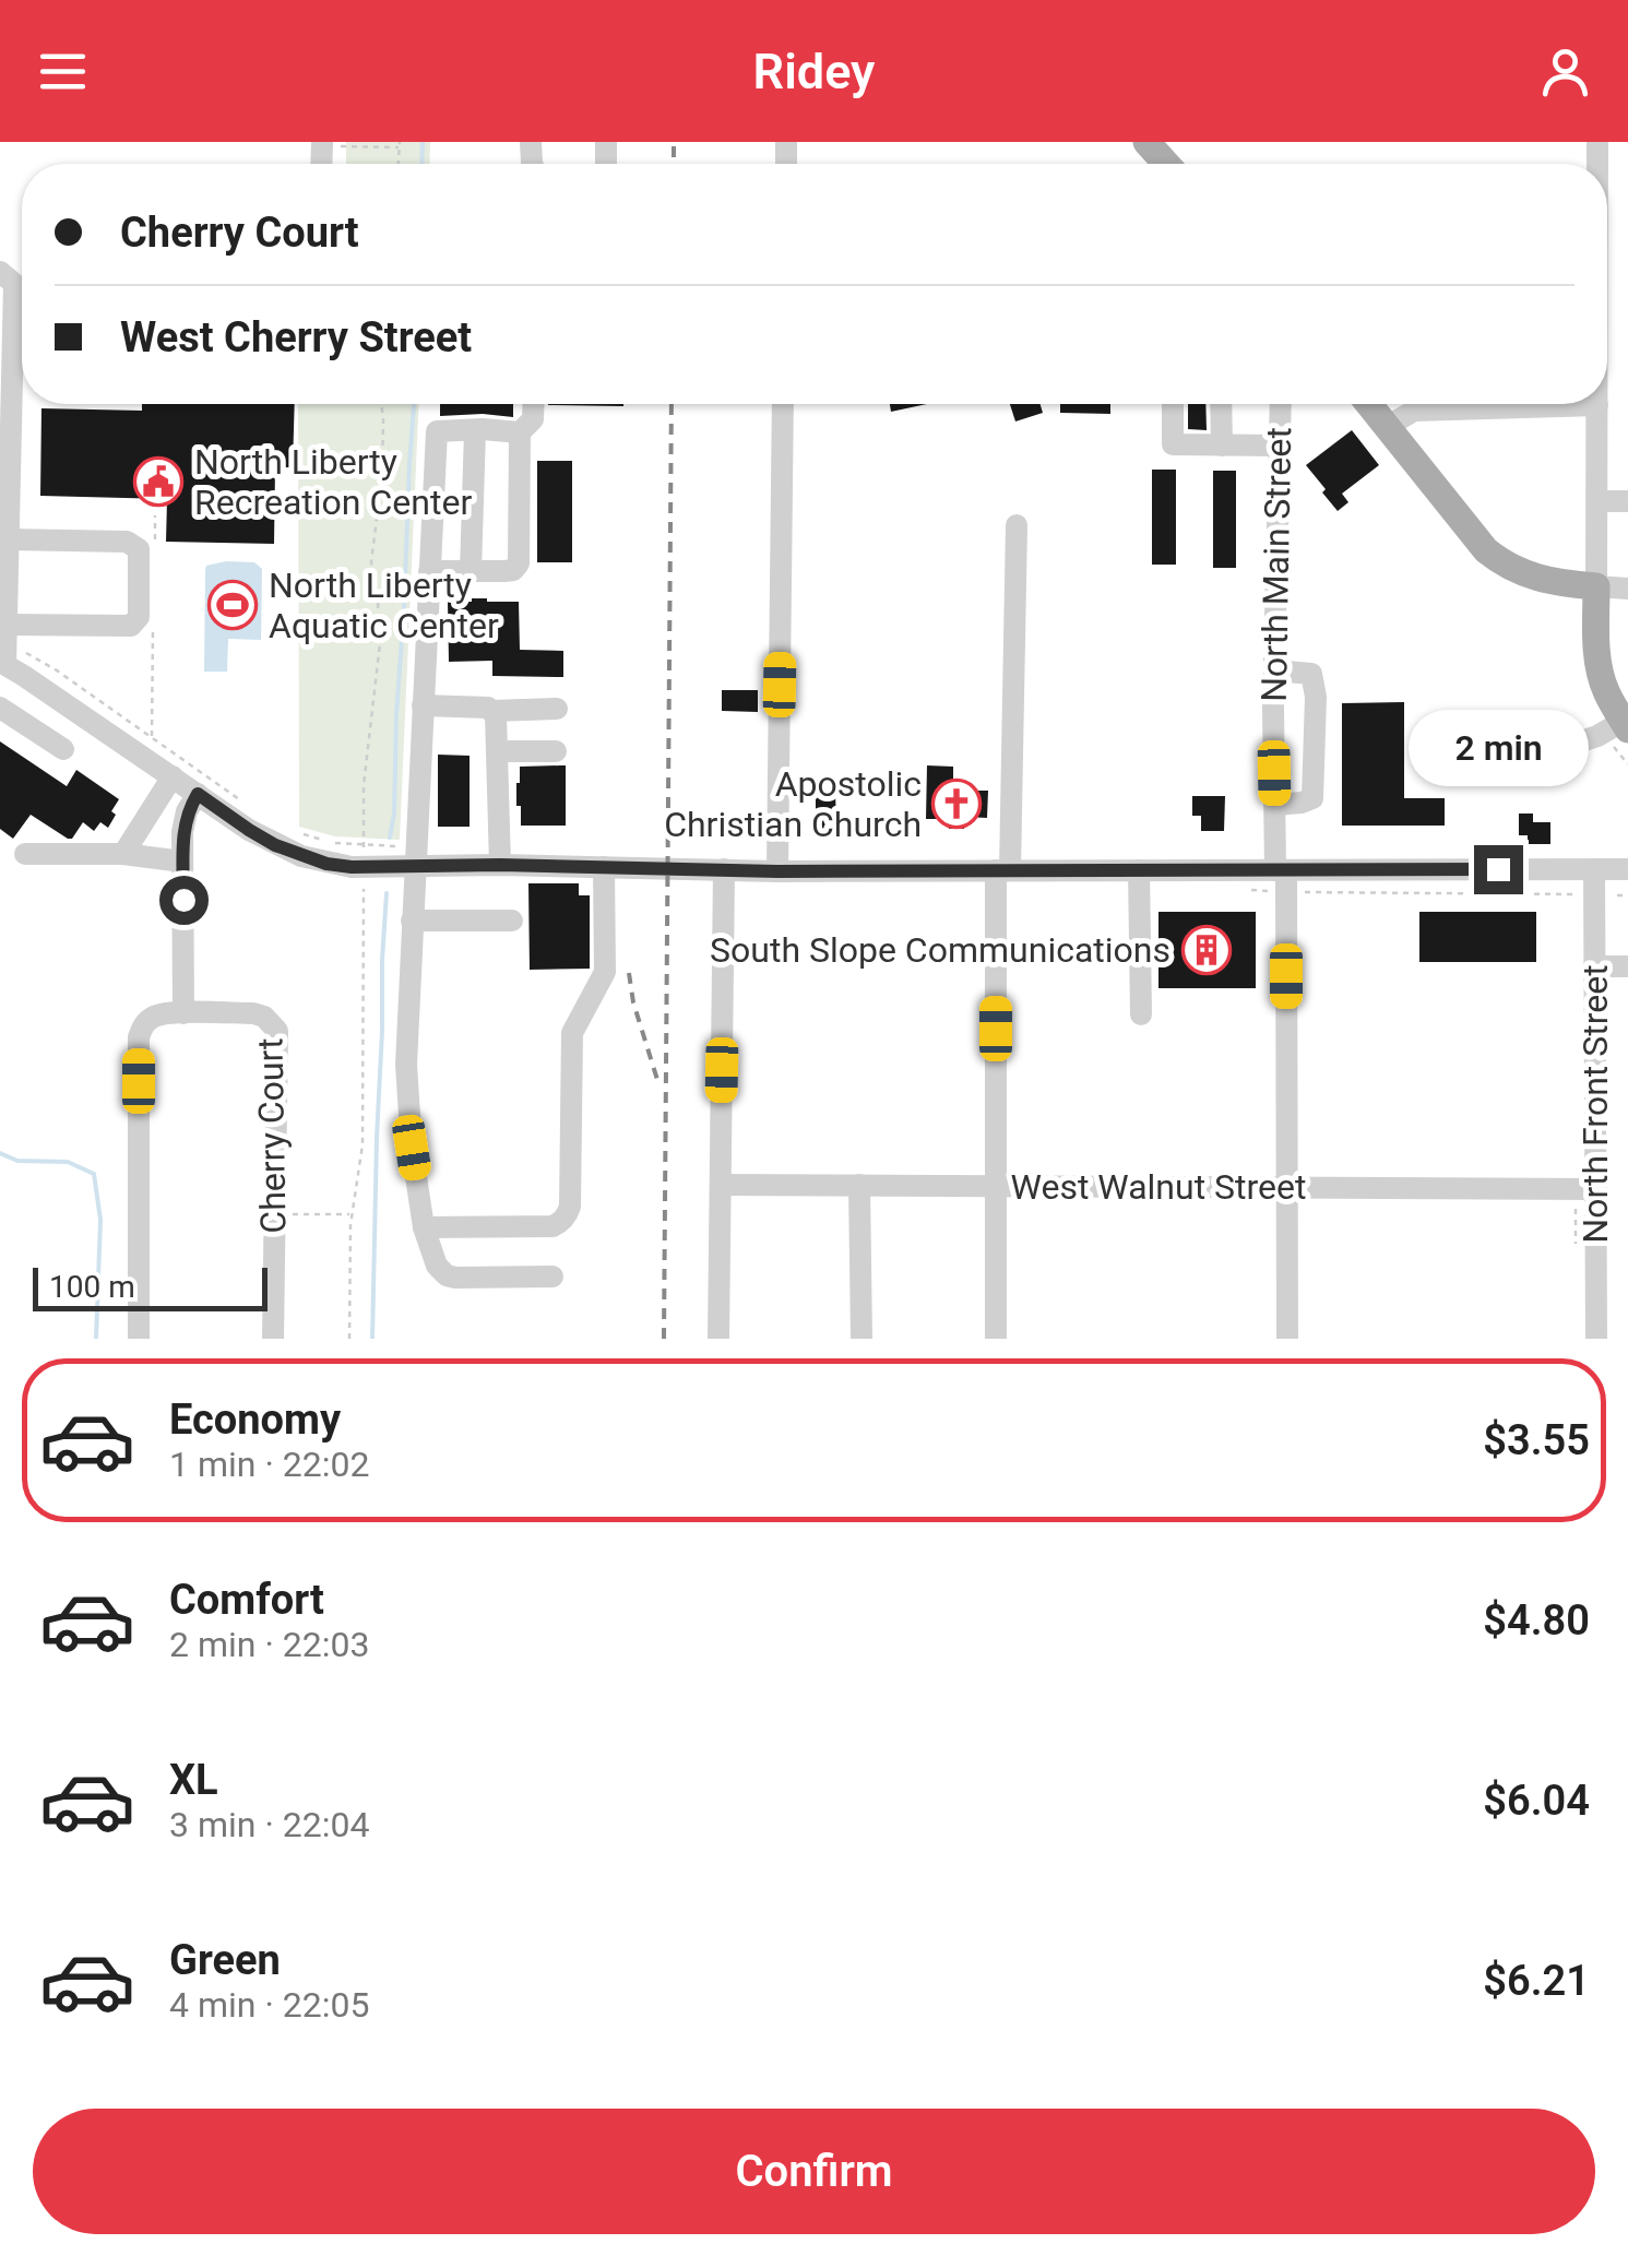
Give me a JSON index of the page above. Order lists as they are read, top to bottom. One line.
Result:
{"streets":{"street":["North Main Street","North Front Street","Cherry Court","West Walnut Street"]},"crossings":[["North Main Street","West Walnut Street"],["North Front Street","West Walnut Street"]],"places":{"public building":["North Liberty Recreation Center"],"sports":["North Liberty Aquatic Center"],"church":["Apostolic Christian Church"],"building":["South Slope Communications"]},"scale_bar":"100 m","page":{"header":"Ridey","banner":["Cherry Court","West Cherry Street"],"bubble":"2 min","scale":"100 m","list":[{"name":"Economy","note":"1 min · 22:02","value":"$3.55"},{"name":"Comfort","note":"2 min · 22:03","value":"$4.80"},{"name":"XL","note":"3 min · 22:04","value":"$6.04"},{"name":"Green","note":"4 min · 22:05","value":"$6.21"}],"buttons":"Confirm"}}
